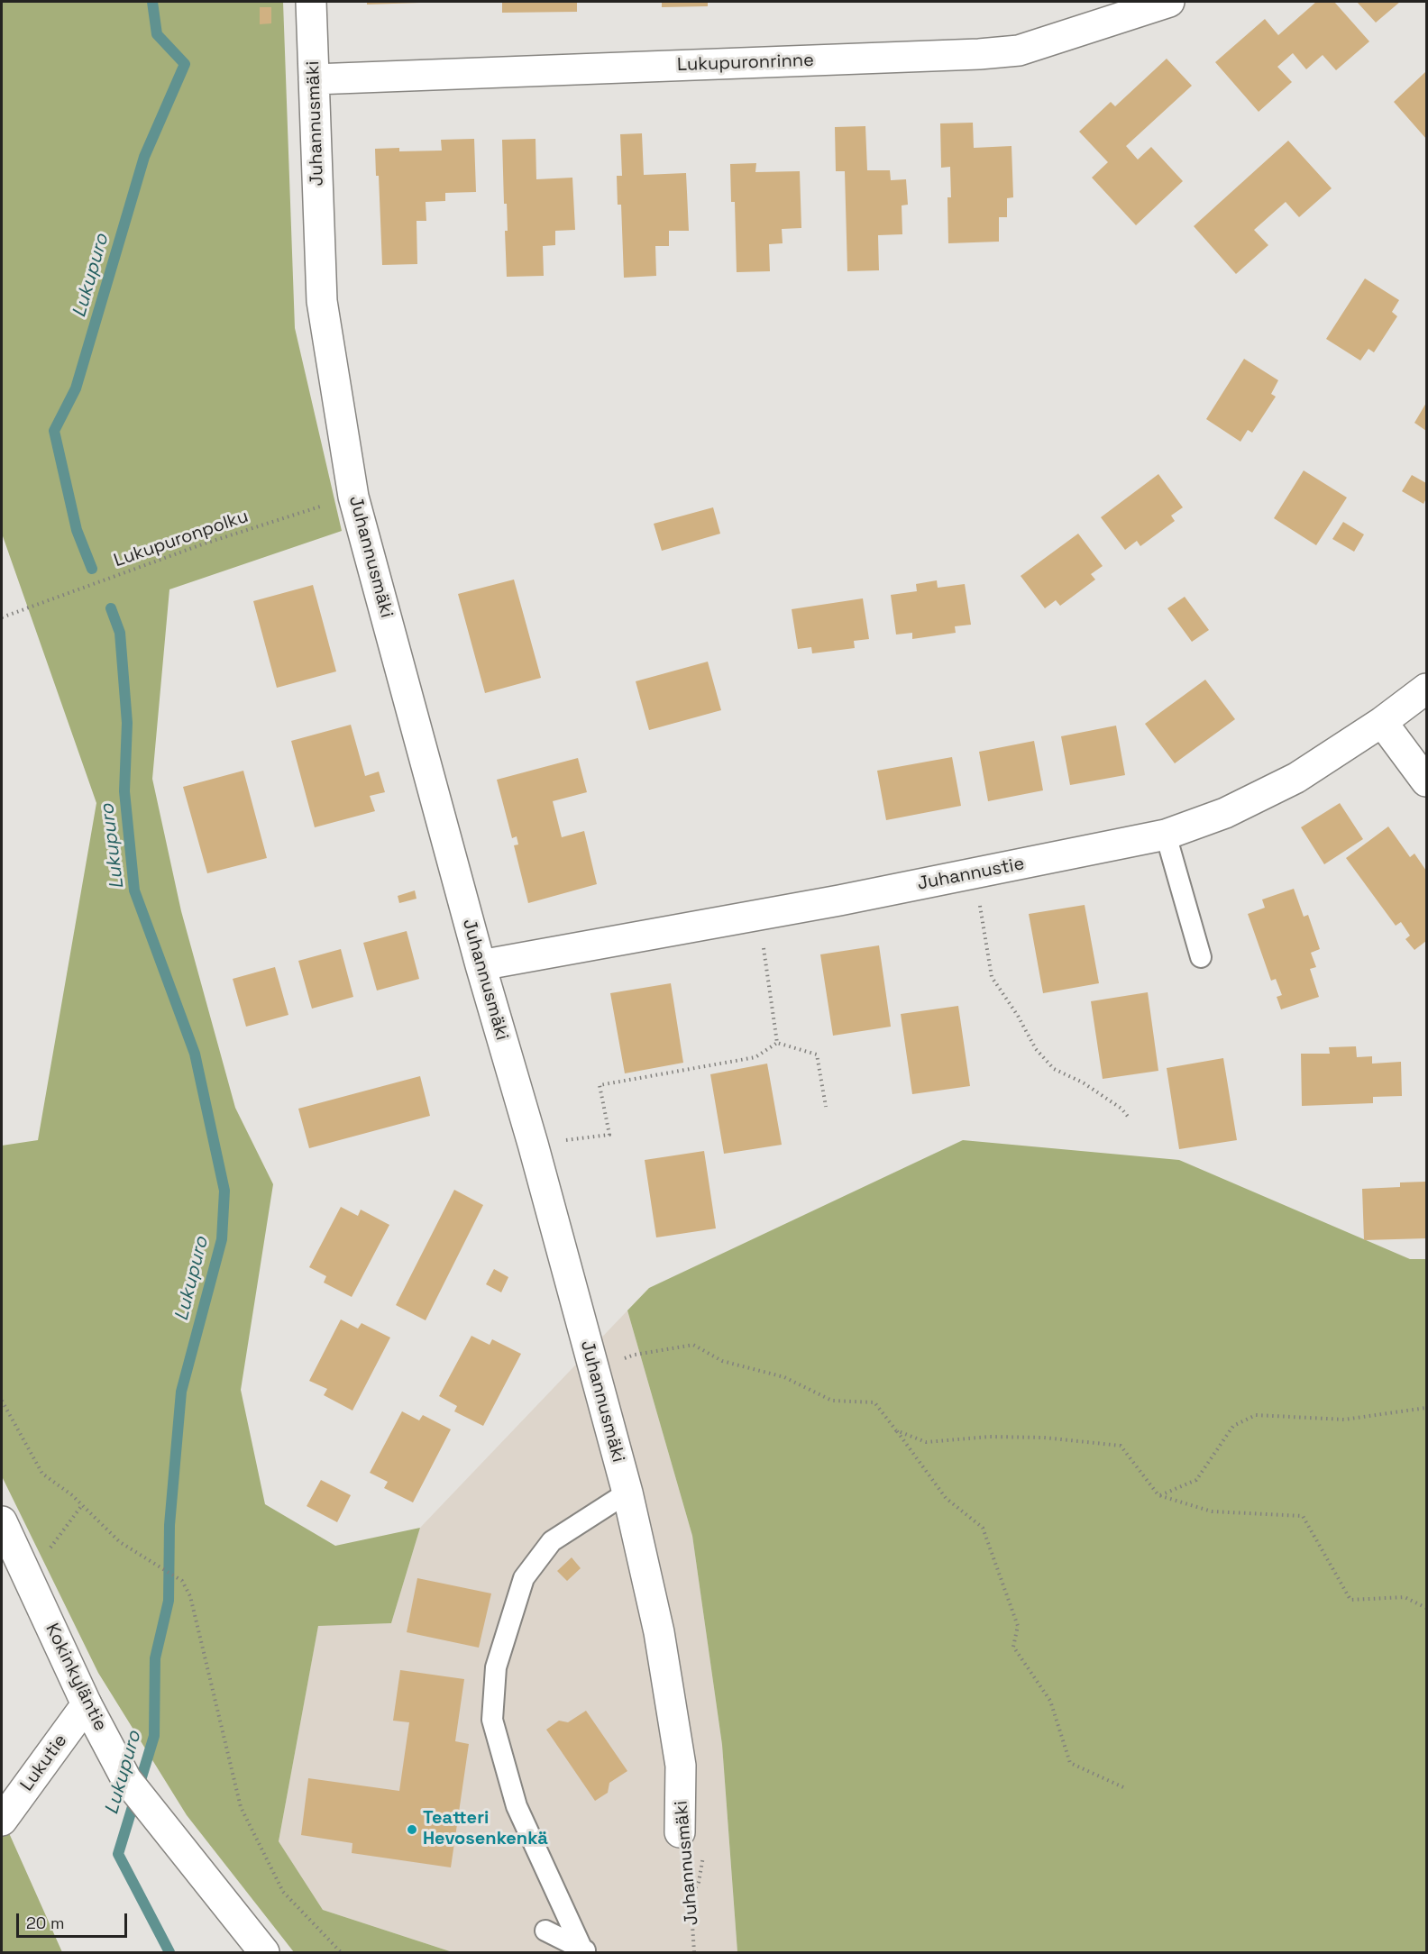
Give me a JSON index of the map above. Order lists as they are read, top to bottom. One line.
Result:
{"streets":{"street":["Lukupuronrinne","Juhannusmäki","Juhannustie","Kokinkyläntie","Lukutie"],"path":["Lukupuronpolku"]},"crossings":[["Lukupuronrinne","Juhannusmäki"],["Juhannusmäki","Lukupuronpolku"],["Juhannusmäki","Juhannustie"],["Kokinkyläntie","Lukutie"]],"water":["Lukupuro"],"places":["Teatteri Hevosenkenkä"],"scale_bar":"20 m"}
